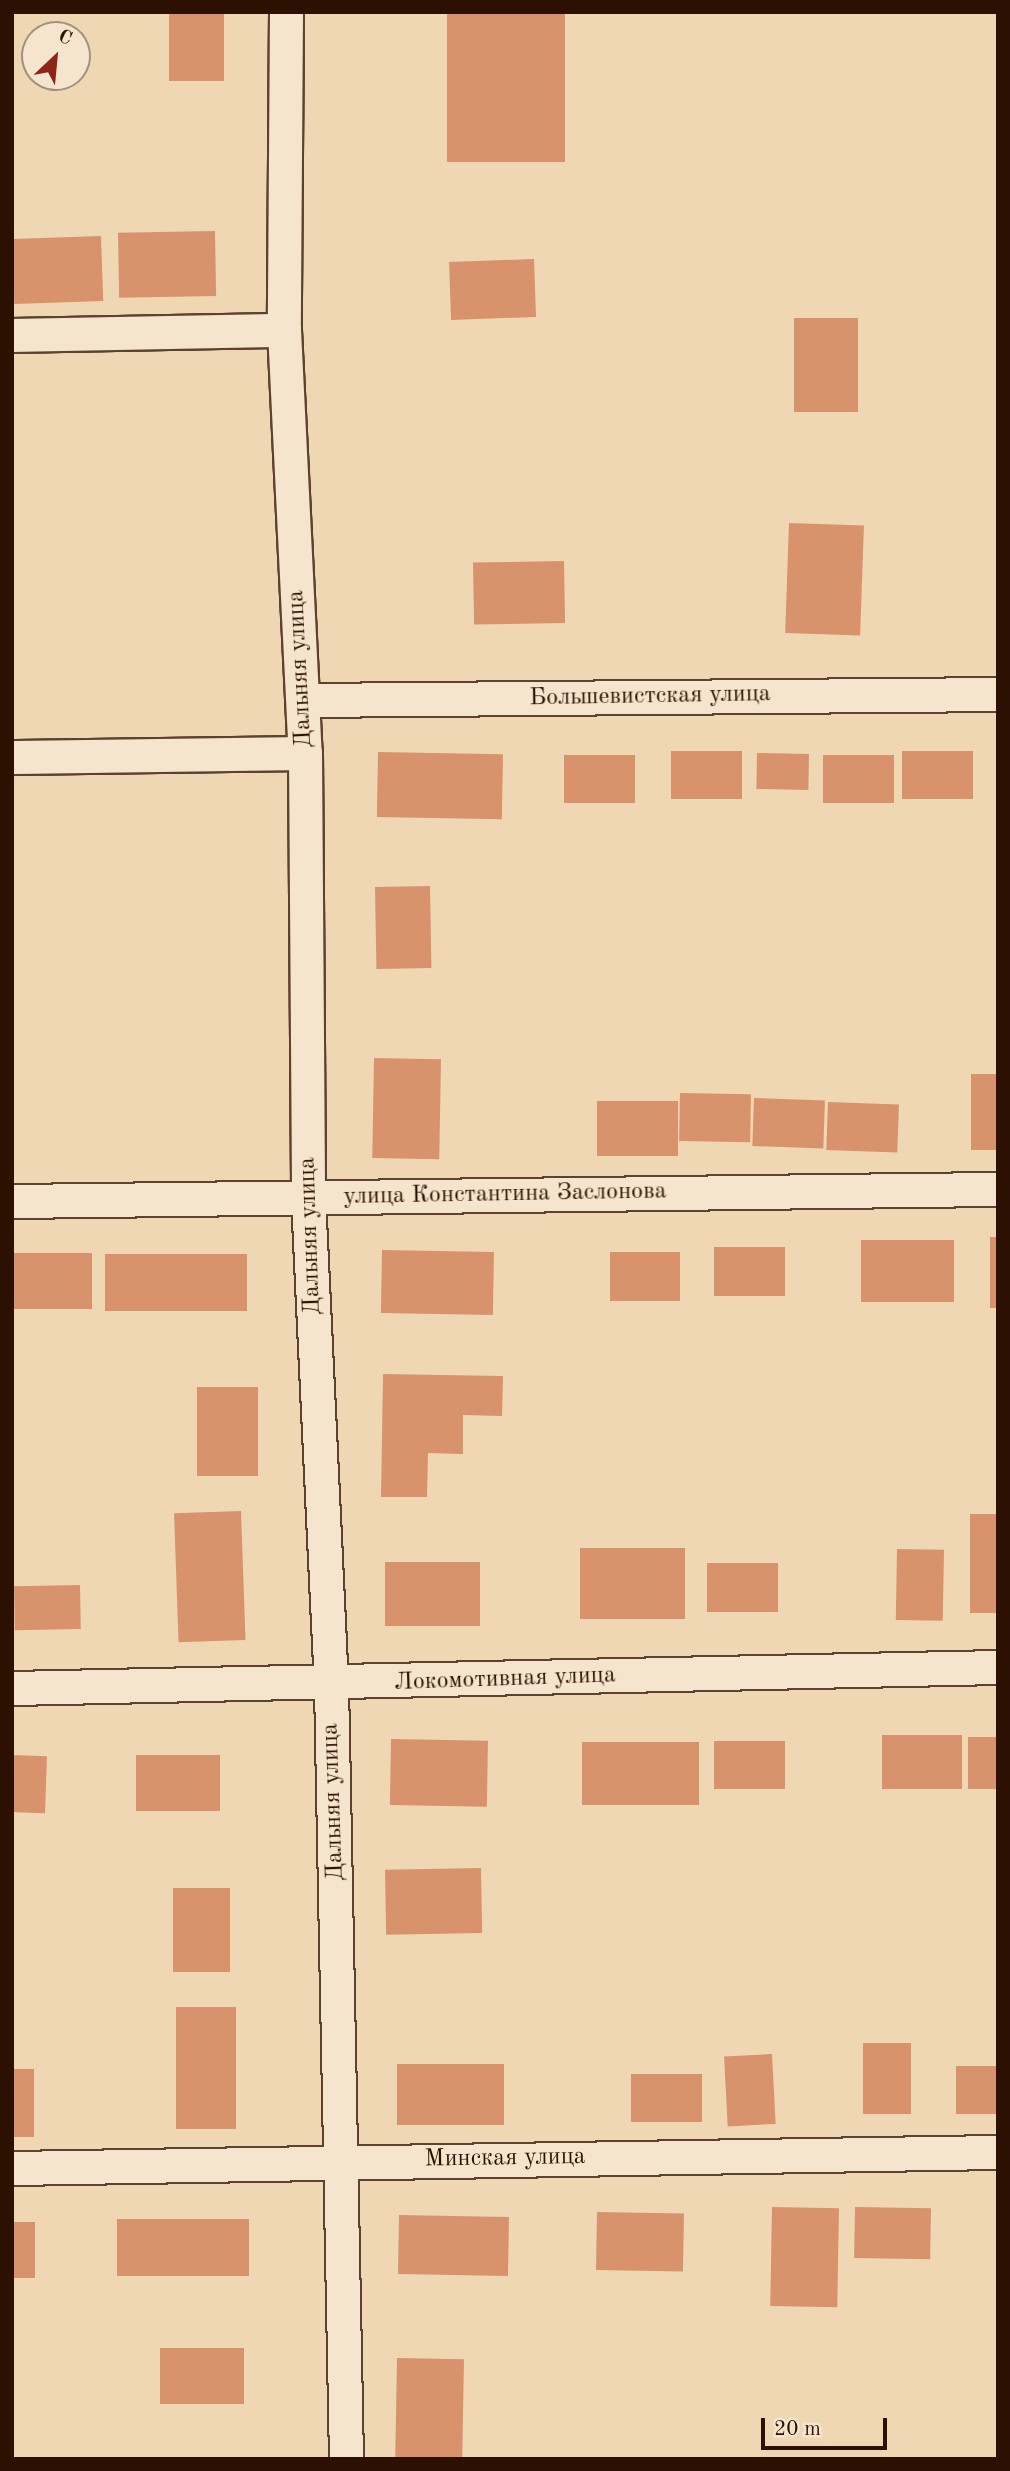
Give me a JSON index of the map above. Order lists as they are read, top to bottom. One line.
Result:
{"streets":{"street":["Дальняя улица","Большевистская улица","улица Константина Заслонова","Локомотивная улица","Минская улица"]},"crossings":[["Дальняя улица","Большевистская улица"],["Дальняя улица","улица Константина Заслонова"],["Дальняя улица","Локомотивная улица"],["Дальняя улица","Минская улица"]],"scale_bar":"20 m","north":"top right"}
